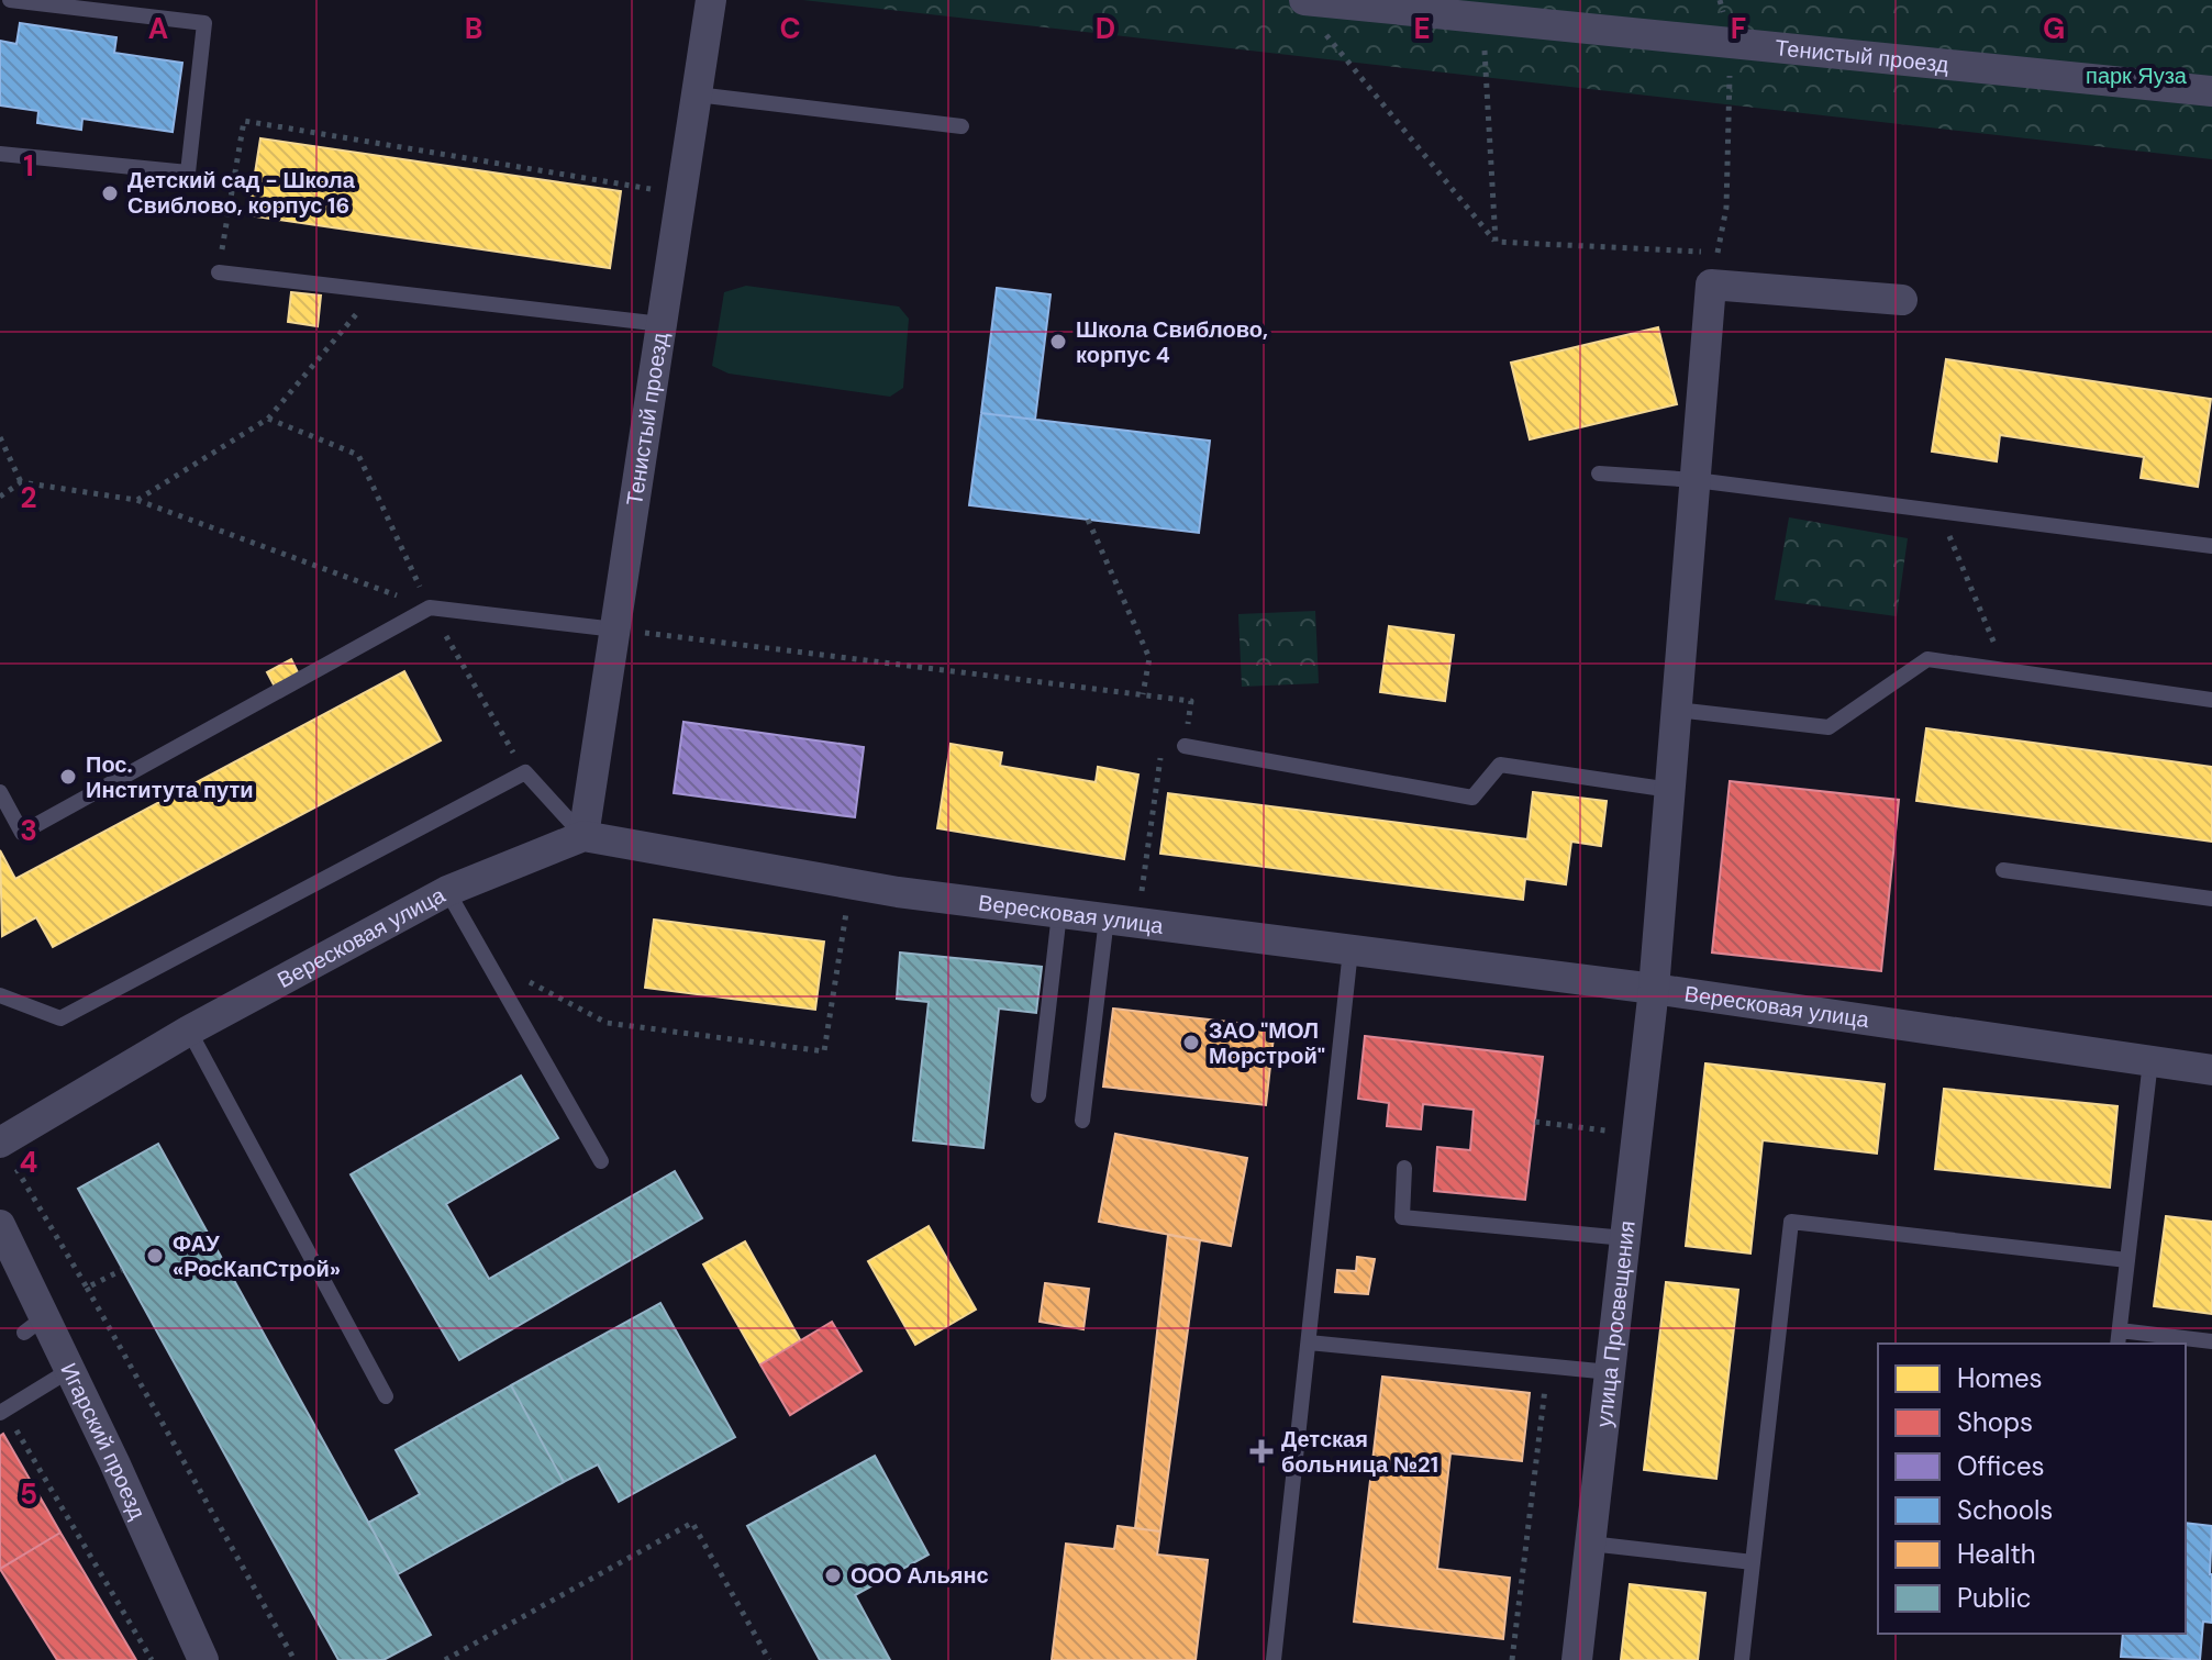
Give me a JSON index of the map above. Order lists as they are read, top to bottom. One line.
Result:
{"streets":{"street":["Тенистый проезд","Вересковая улица","улица Просвещения","Игарский проезд"]},"crossings":[["Тенистый проезд","Вересковая улица"],["Вересковая улица","улица Просвещения"]],"parks":["парк Яуза"],"places":{"other":["Детский сад - Школа Свиблово, корпус 16","Школа Свиблово, корпус 4","Пос. Института пути","ЗАО \"МОЛ Морстрой\"","ФАУ «РосКапСтрой»","ООО Альянс"],"health":["Детская больница №21"]},"legend":["Homes","Shops","Offices","Schools","Health","Public"],"grid":{"columns":["A","B","C","D","E","F","G"],"rows":["1","2","3","4","5"]}}
